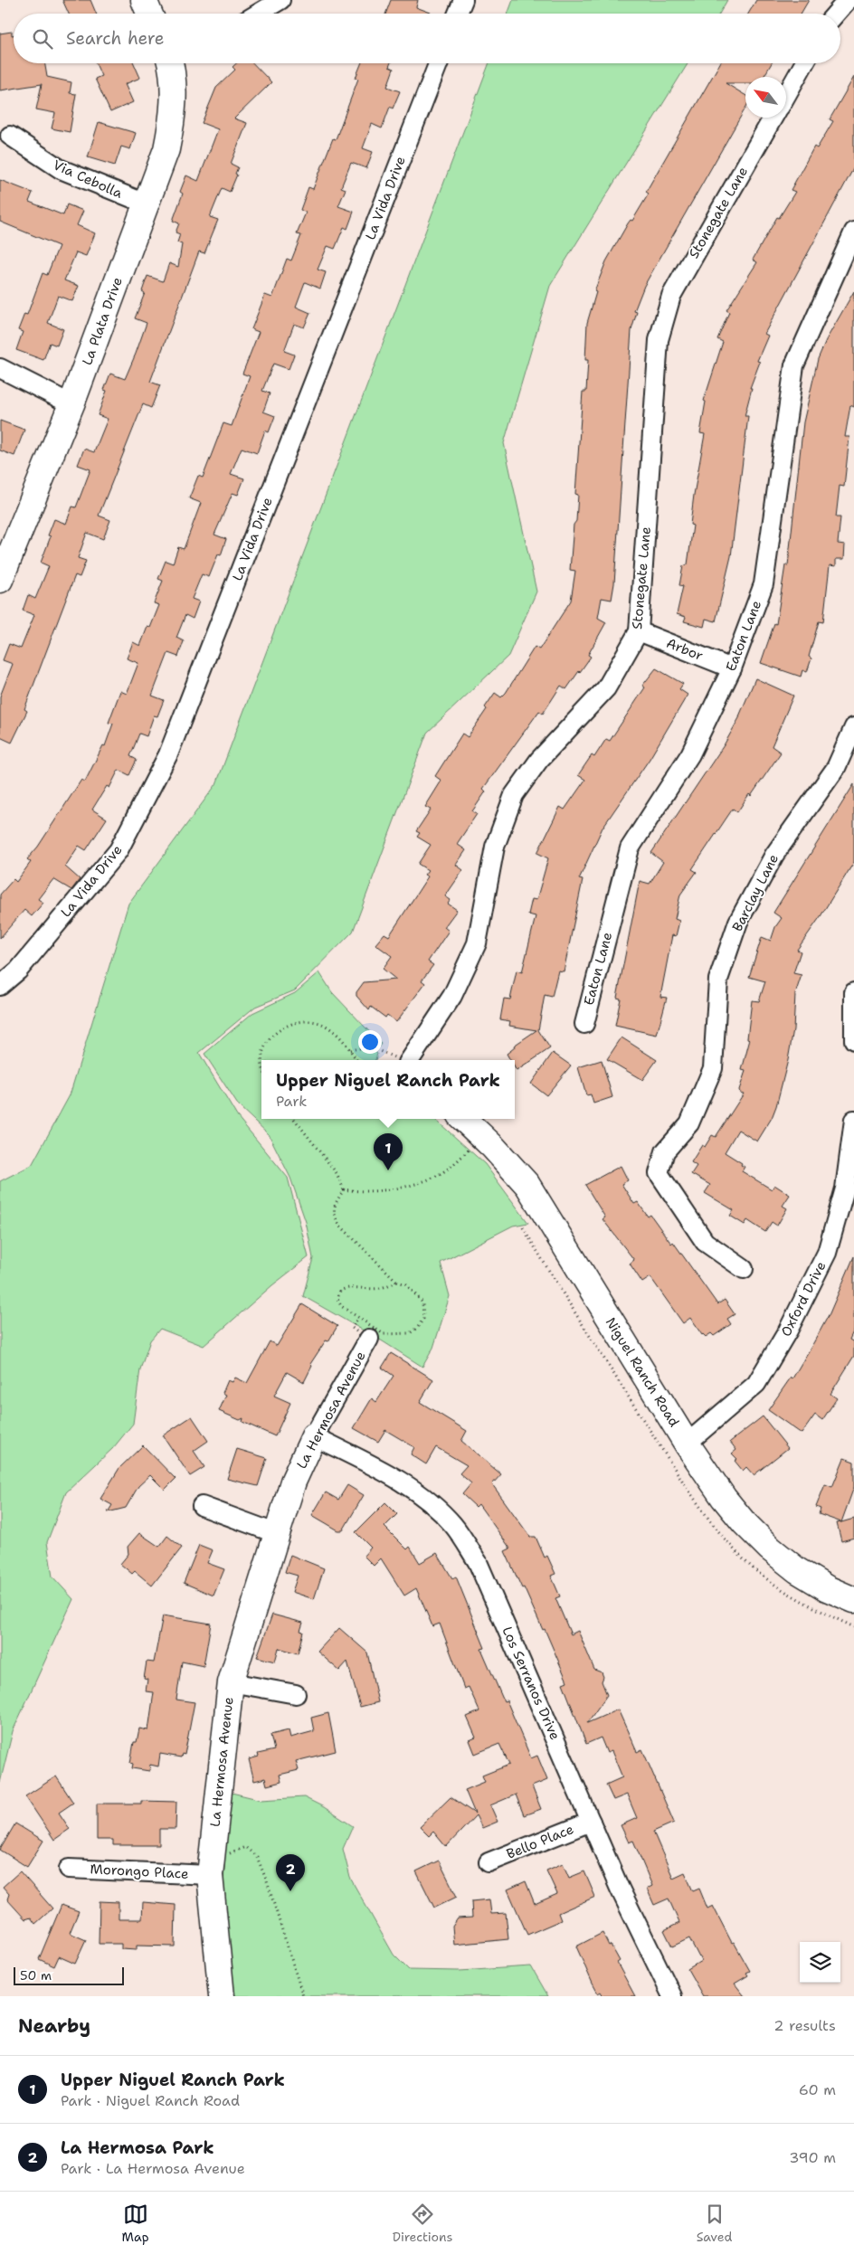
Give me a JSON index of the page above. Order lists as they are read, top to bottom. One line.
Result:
{"streets":{"street":["Via Cebolla","La Vida Drive","Stonegate Lane","La Plata Drive","Eaton Lane","Arbor","Barclay Lane","Oxford Drive","Niguel Ranch Road","La Hermosa Avenue","Los Serranos Drive","Bello Place","Morongo Place"]},"crossings":[["Via Cebolla","La Plata Drive"],["Stonegate Lane","Arbor"],["Eaton Lane","Arbor"],["Oxford Drive","Niguel Ranch Road"],["La Hermosa Avenue","Los Serranos Drive"],["La Hermosa Avenue","Morongo Place"],["Los Serranos Drive","Bello Place"]],"scale_bar":"50 m","north":"top left","page":{"search":"Search here","popup":["Upper Niguel Ranch Park","Park"],"pins":["1","2"],"scale":"50 m","heading":["Nearby","2 results"],"list":[{"mark":"1","name":"Upper Niguel Ranch Park","note":"Park · Niguel Ranch Road","value":"60 m"},{"mark":"2","name":"La Hermosa Park","note":"Park · La Hermosa Avenue","value":"390 m"}],"nav":["Map","Directions","Saved"]}}
